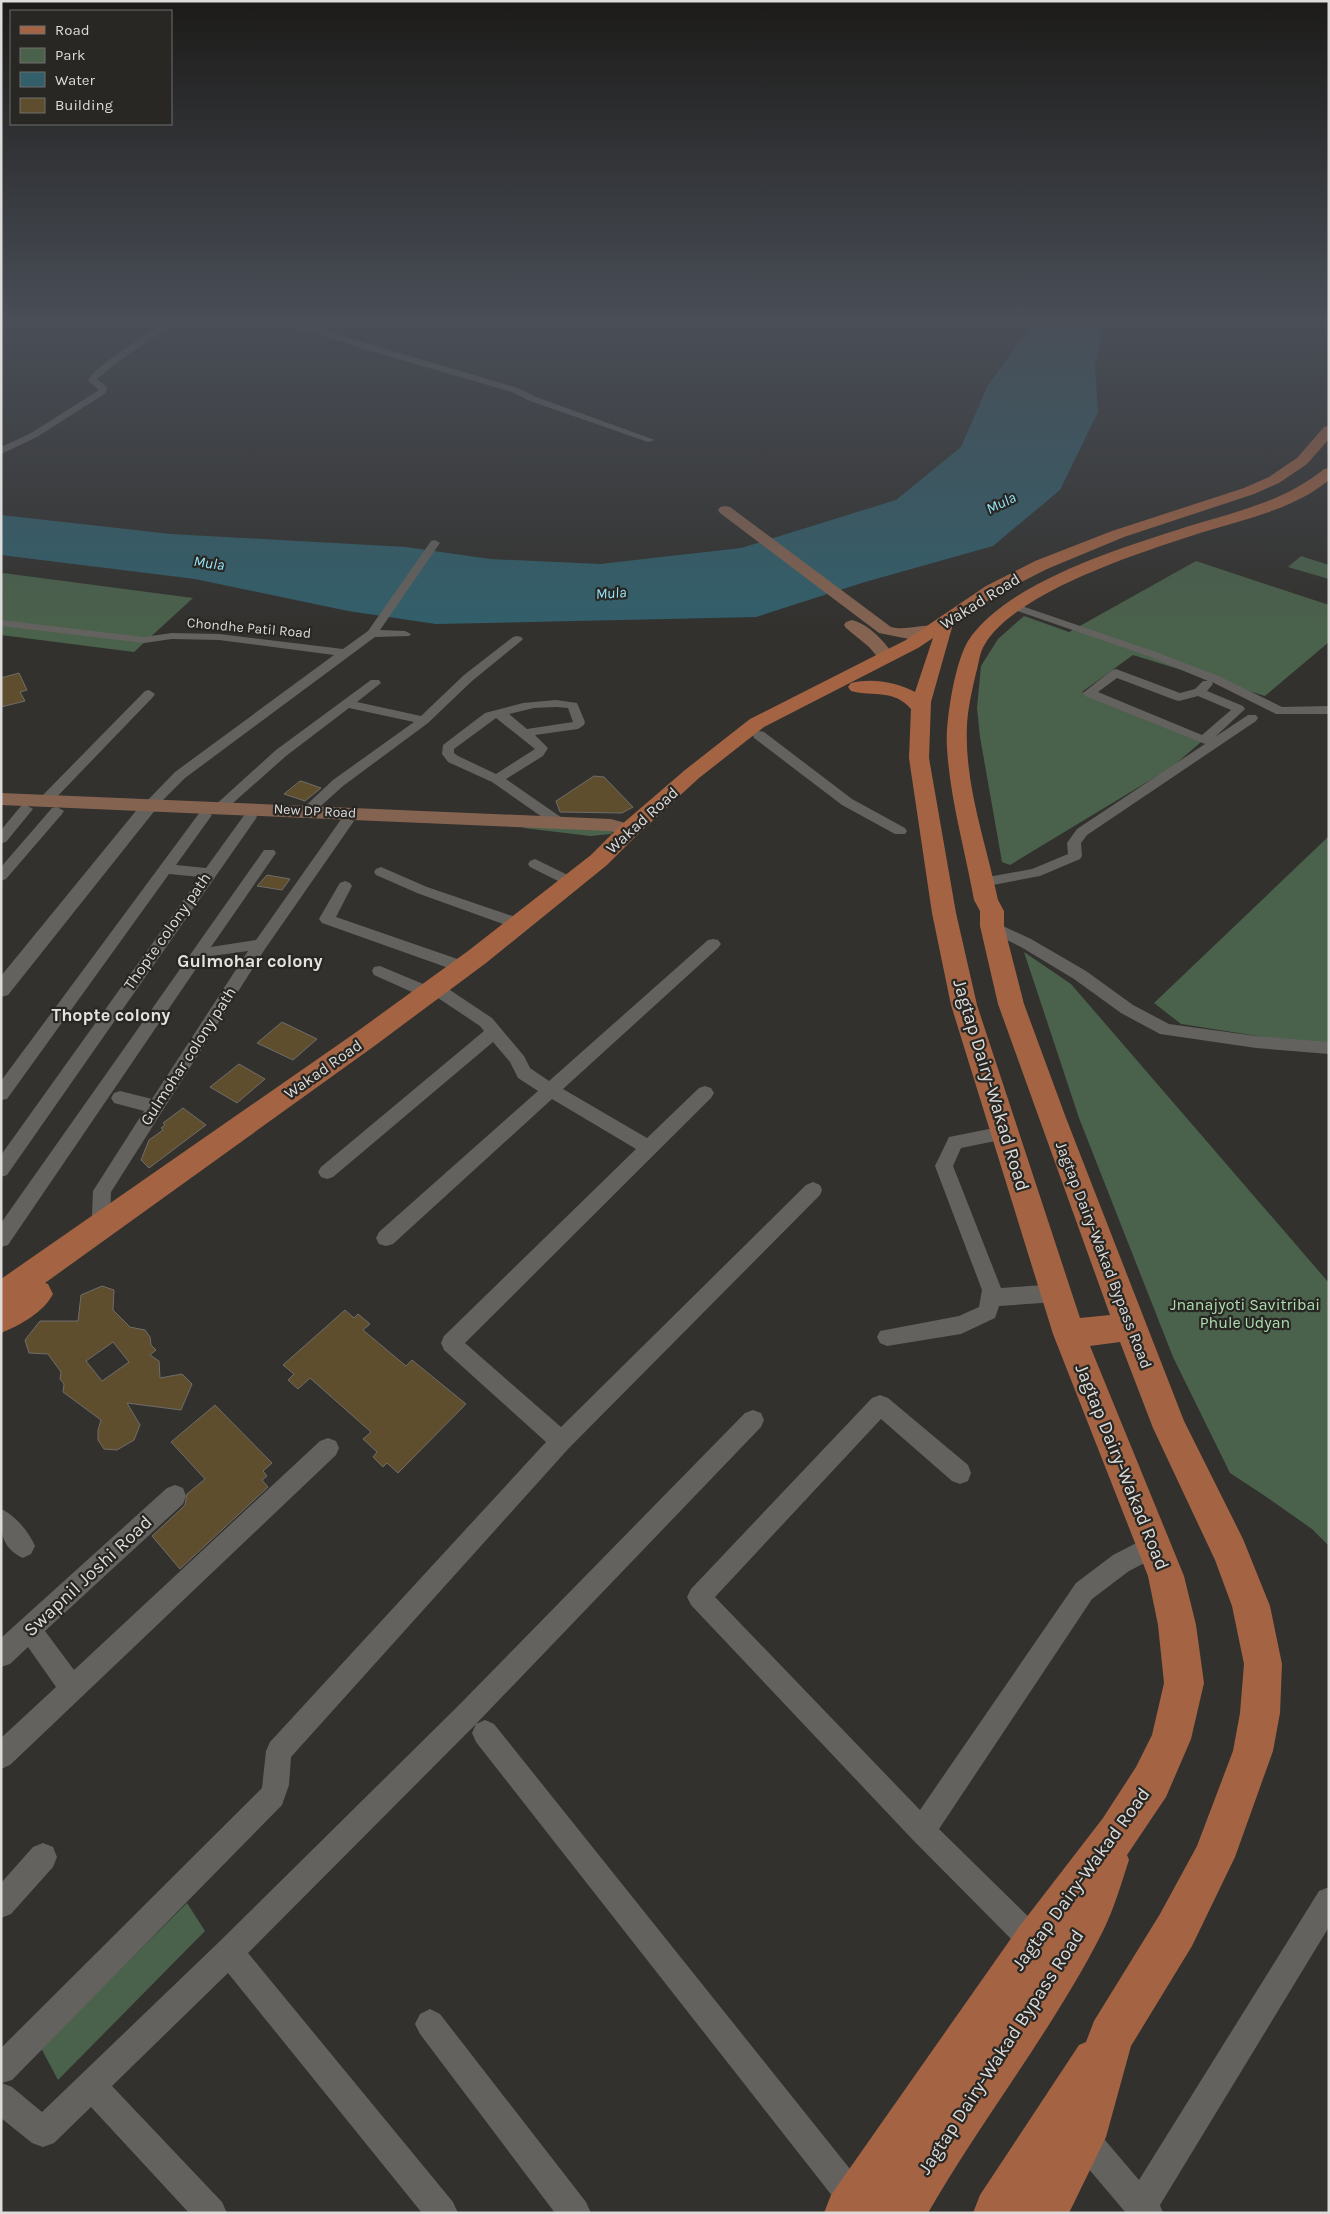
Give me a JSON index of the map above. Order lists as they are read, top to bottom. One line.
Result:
{"streets":{"main road":["Wakad Road","New DP Road","Jagtap Dairy-Wakad Road","Jagtap Dairy-Wakad Bypass Road"],"street":["Chondhe Patil Road","Thopte colony path","Gulmohar colony path","Swapnil Joshi Road"]},"crossings":[["Wakad Road","New DP Road"],["Wakad Road","Gulmohar colony path"],["Wakad Road","Jagtap Dairy-Wakad Road"],["Wakad Road","Jagtap Dairy-Wakad Bypass Road"],["New DP Road","Thopte colony path"],["New DP Road","Gulmohar colony path"],["Jagtap Dairy-Wakad Road","Jagtap Dairy-Wakad Bypass Road"]],"districts":["Gulmohar colony","Thopte colony"],"water":["Mula"],"parks":["Jnanajyoti Savitribai Phule Udyan"],"legend":["Road","Park","Water","Building"]}
